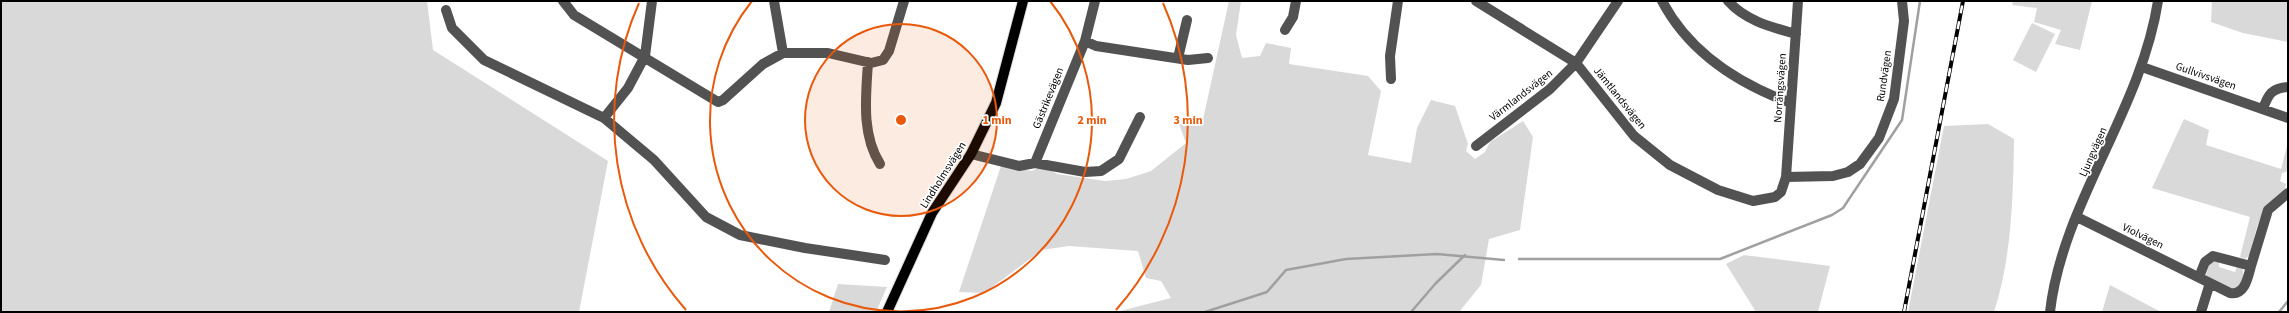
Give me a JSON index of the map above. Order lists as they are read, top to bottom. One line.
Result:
{"streets":{"main road":["Lindholmsvägen"],"street":["Rundvägen","Gullvivsvägen","Norrängsvägen","Värmlandsvägen","Gästrikevägen","Jämtlandsvägen","Ljungvägen","Violvägen"]},"crossings":[["Rundvägen","Norrängsvägen"],["Rundvägen","Jämtlandsvägen"],["Gullvivsvägen","Ljungvägen"],["Norrängsvägen","Jämtlandsvägen"],["Värmlandsvägen","Jämtlandsvägen"],["Ljungvägen","Violvägen"]],"rings":["1 min","2 min","3 min"]}
